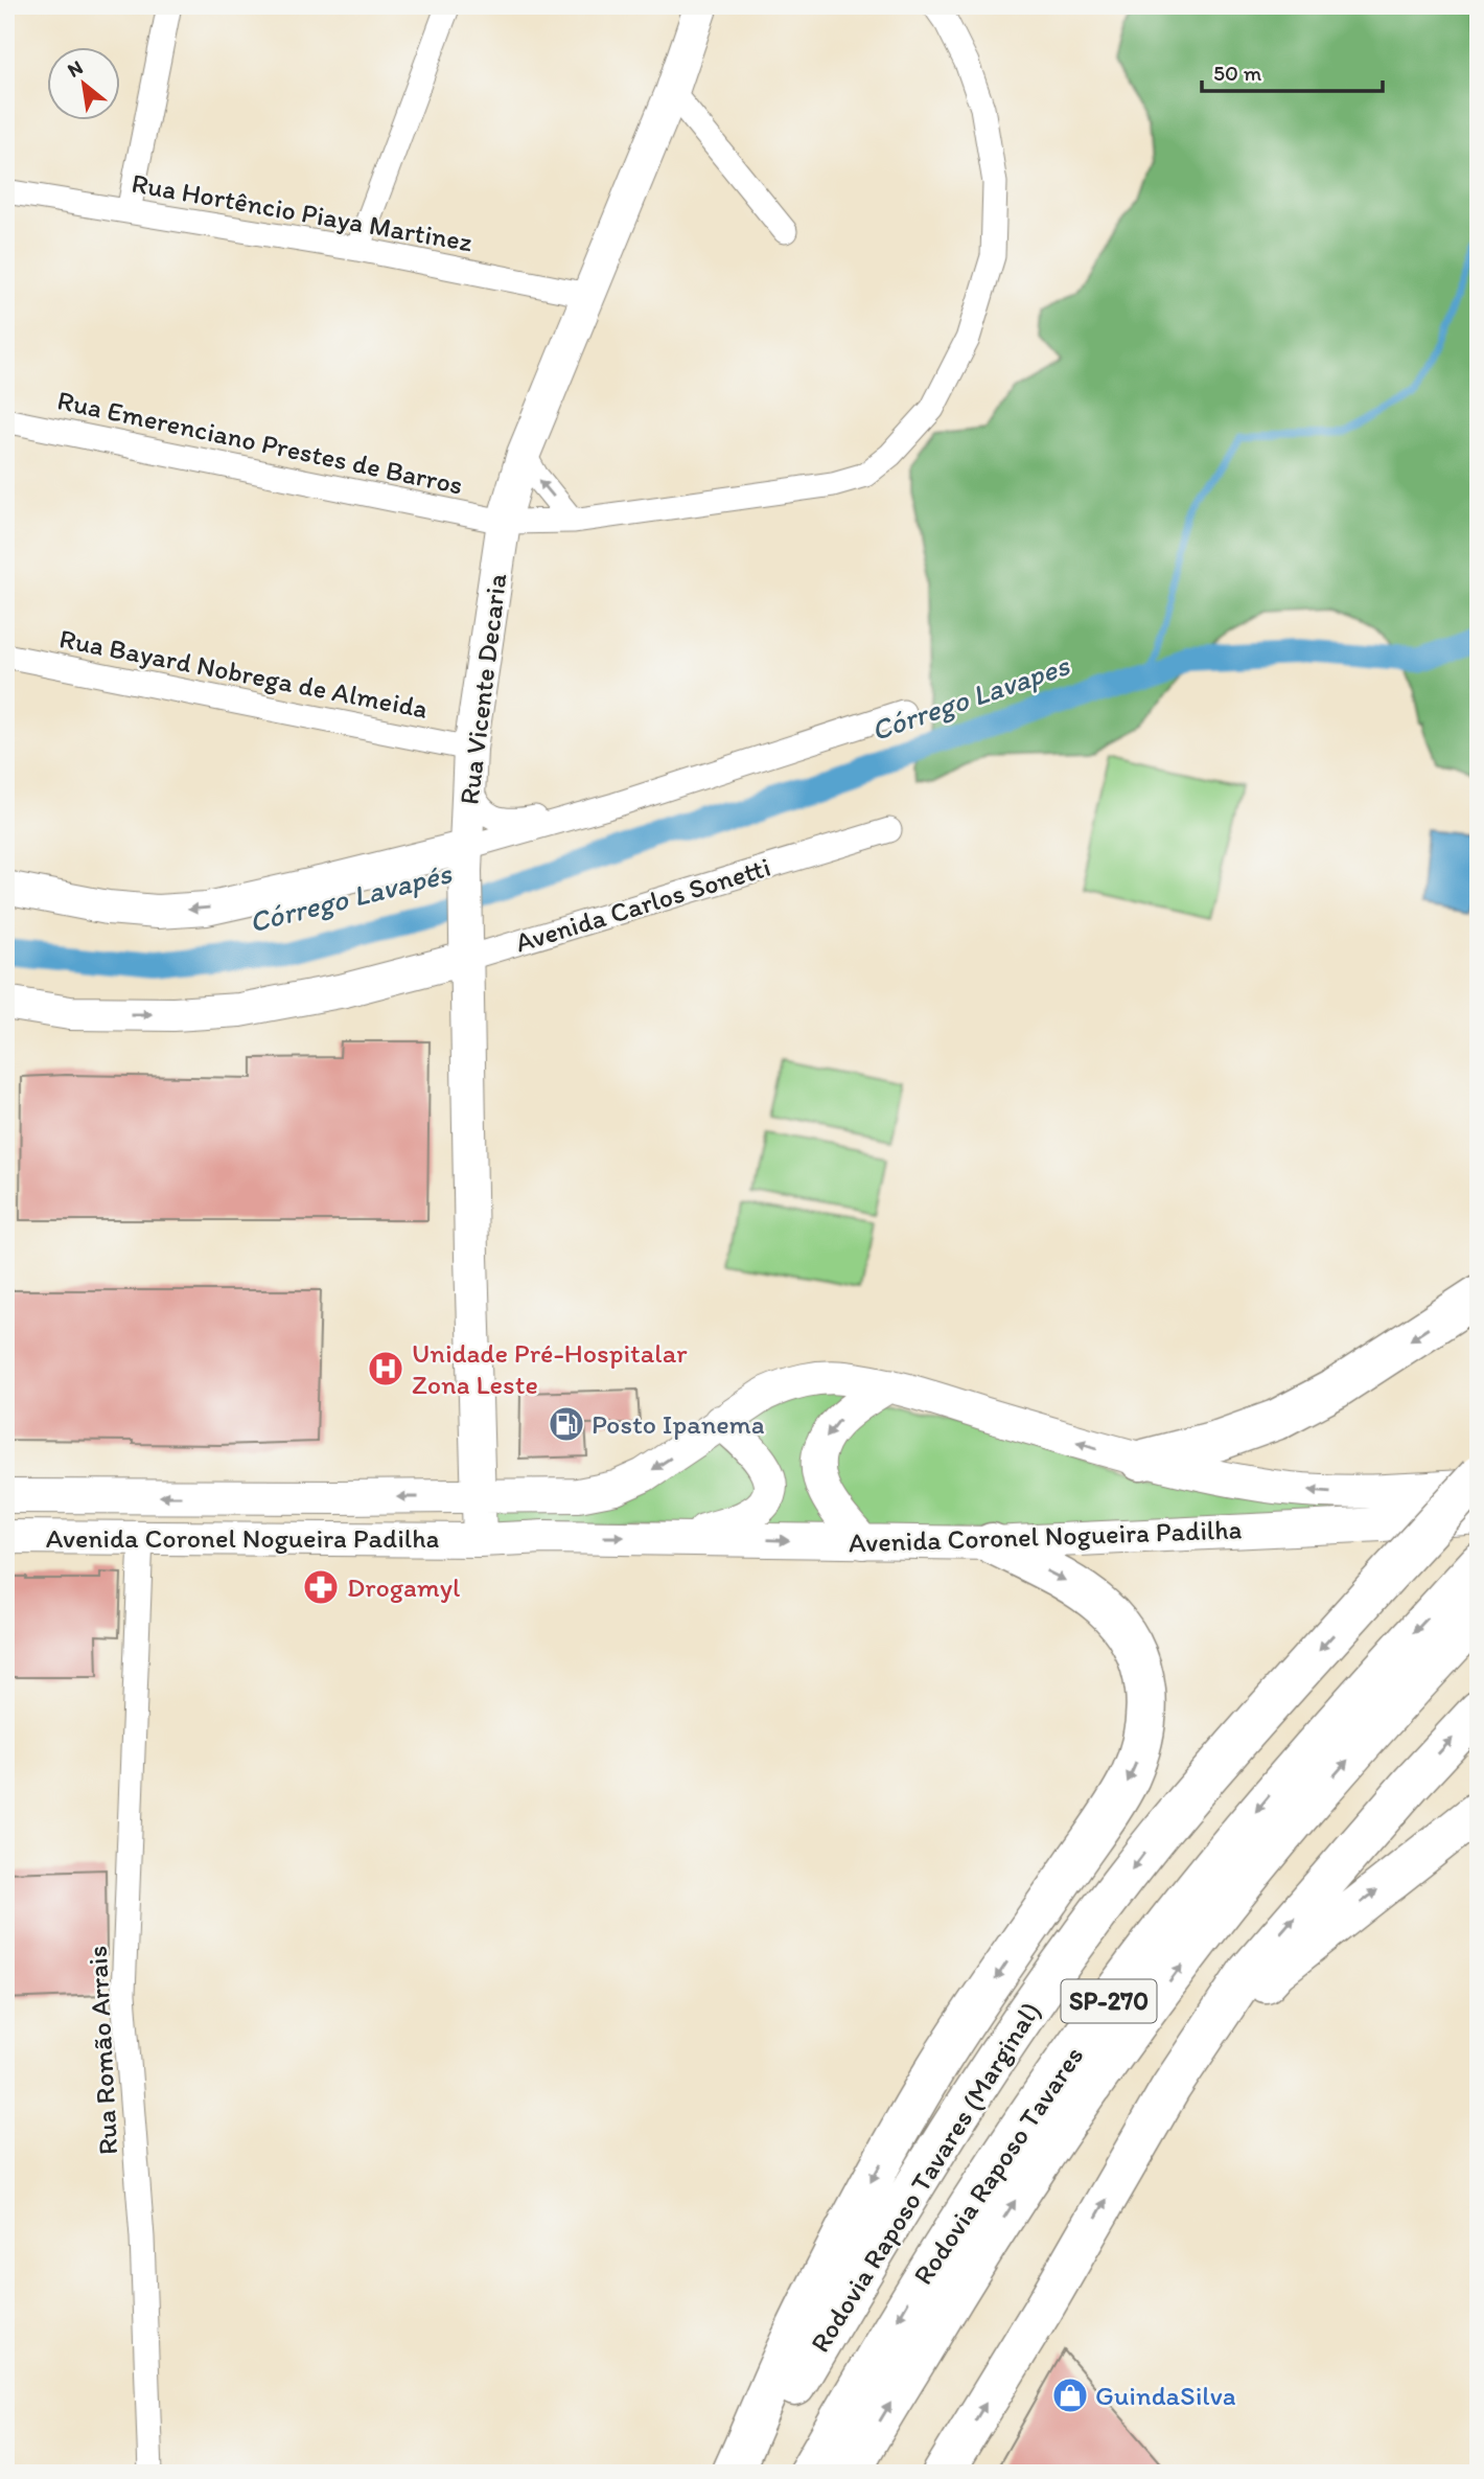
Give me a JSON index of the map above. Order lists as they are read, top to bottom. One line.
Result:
{"streets":{"highway":["SP-270","Rodovia Raposo Tavares","Rodovia Raposo Tavares (Marginal)"],"main road":["Rua Vicente Decaria","Avenida Carlos Sonetti","Avenida Coronel Nogueira Padilha"],"street":["Rua Hortêncio Piaya Martinez","Rua Emerenciano Prestes de Barros","Rua Bayard Nobrega de Almeida","Rua Romão Arrais"]},"crossings":[["Rua Hortêncio Piaya Martinez","Rua Vicente Decaria"],["Rua Emerenciano Prestes de Barros","Rua Vicente Decaria"],["Rua Bayard Nobrega de Almeida","Rua Vicente Decaria"],["Rua Vicente Decaria","Avenida Carlos Sonetti"],["Rua Vicente Decaria","Avenida Coronel Nogueira Padilha"],["Avenida Coronel Nogueira Padilha","Rua Romão Arrais"]],"one_way":["Avenida Carlos Sonetti"],"water":["Córrego Lavapes","Córrego Lavapés"],"places":{"hospital":["Unidade Pré-Hospitalar Zona Leste"],"fuel station":["Posto Ipanema"],"pharmacy":["Drogamyl"],"shop":["GuindaSilva"]},"scale_bar":"50 m","north":"top left"}
